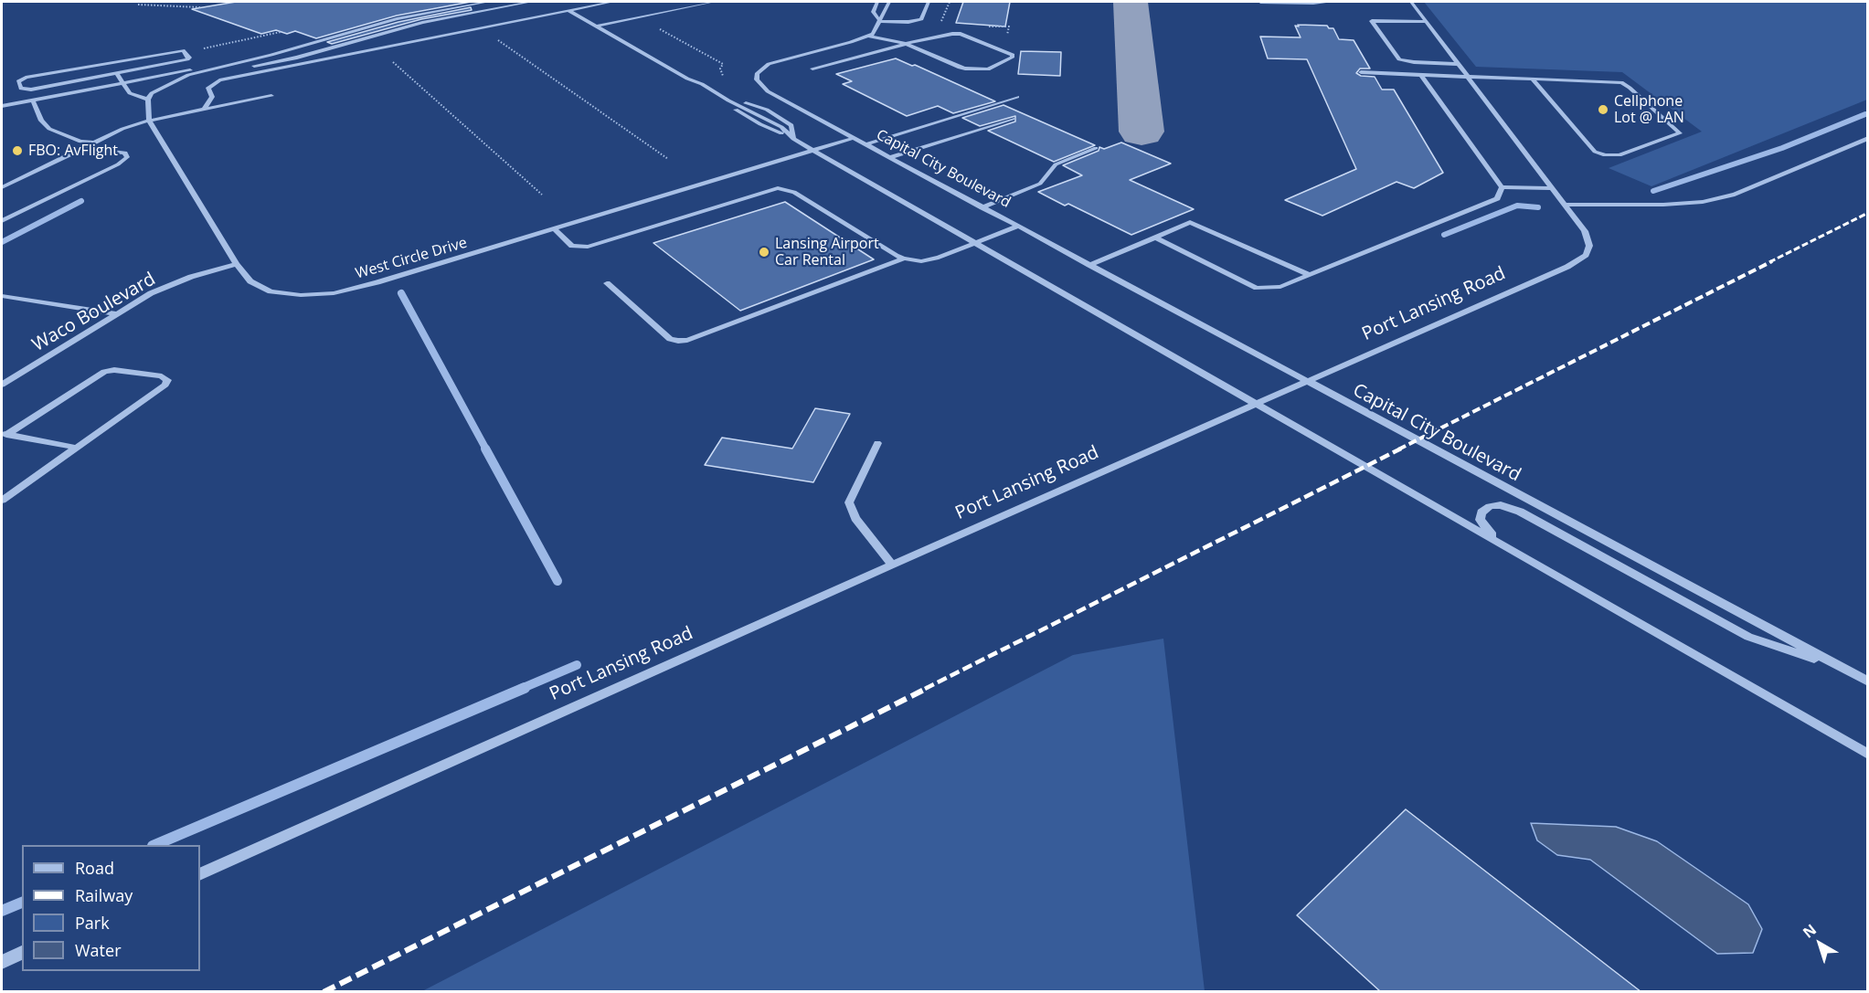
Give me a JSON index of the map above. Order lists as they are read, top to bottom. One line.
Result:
{"streets":{"street":["Capital City Boulevard","West Circle Drive","Port Lansing Road","Waco Boulevard"]},"crossings":[["Capital City Boulevard","West Circle Drive"],["Capital City Boulevard","Port Lansing Road"],["West Circle Drive","Waco Boulevard"]],"places":["Cellphone Lot @ LAN","FBO: AvFlight","Lansing Airport Car Rental"],"legend":["Road","Railway","Park","Water"],"north":"top left"}
